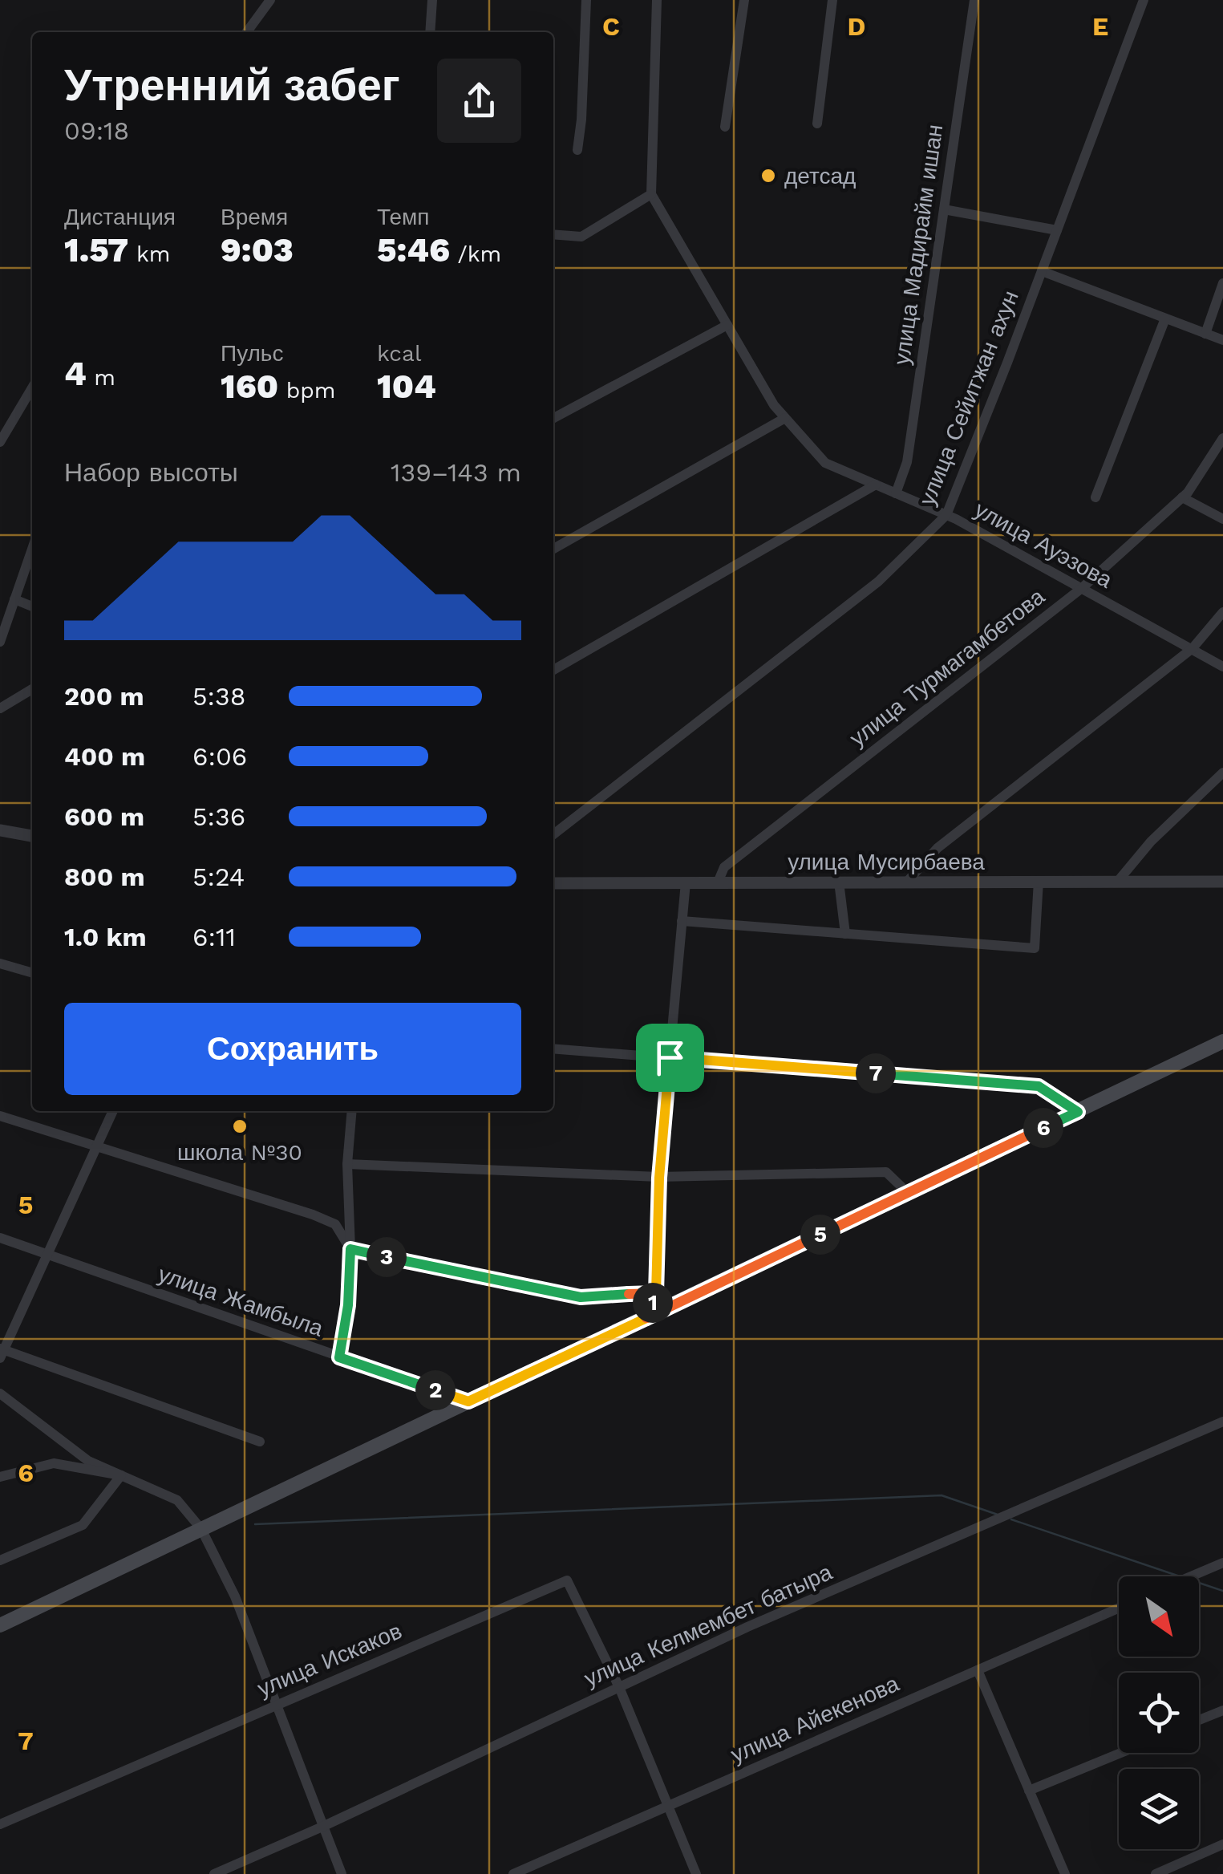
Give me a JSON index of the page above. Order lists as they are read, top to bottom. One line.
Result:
{"streets":{"street":["улица Мадирайм ишан","улица Сейитжан ахун","улица Ауэзова","улица Турмагамбетова","улица Мусирбаева","улица Жамбыла","улица Келмембет батыра","улица Искаков","улица Айекенова"]},"crossings":[["улица Мадирайм ишан","улица Ауэзова"],["улица Сейитжан ахун","улица Ауэзова"],["улица Ауэзова","улица Турмагамбетова"],["улица Турмагамбетова","улица Мусирбаева"],["улица Келмембет батыра","улица Искаков"]],"places":["детсад","школа №30"],"north":"bottom right","page":{"heading":["Утренний забег","09:18"],"stats":[["Дистанция","1.57 km"],["Время","9:03"],["Темп","5:46 /km"],["4 m"],["Пульс","160 bpm"],["kcal","104"]],"chart":["Набор высоты","139–143 m"],"list":[{"name":"200 m","note":"5:38"},{"name":"400 m","note":"6:06"},{"name":"600 m","note":"5:36"},{"name":"800 m","note":"5:24"},{"name":"1.0 km","note":"6:11"}],"buttons":"Сохранить","pins":["7","6","5","3","1","2"]},"grid":{"columns":["C","D","E"],"rows":["5","6","7"]}}
